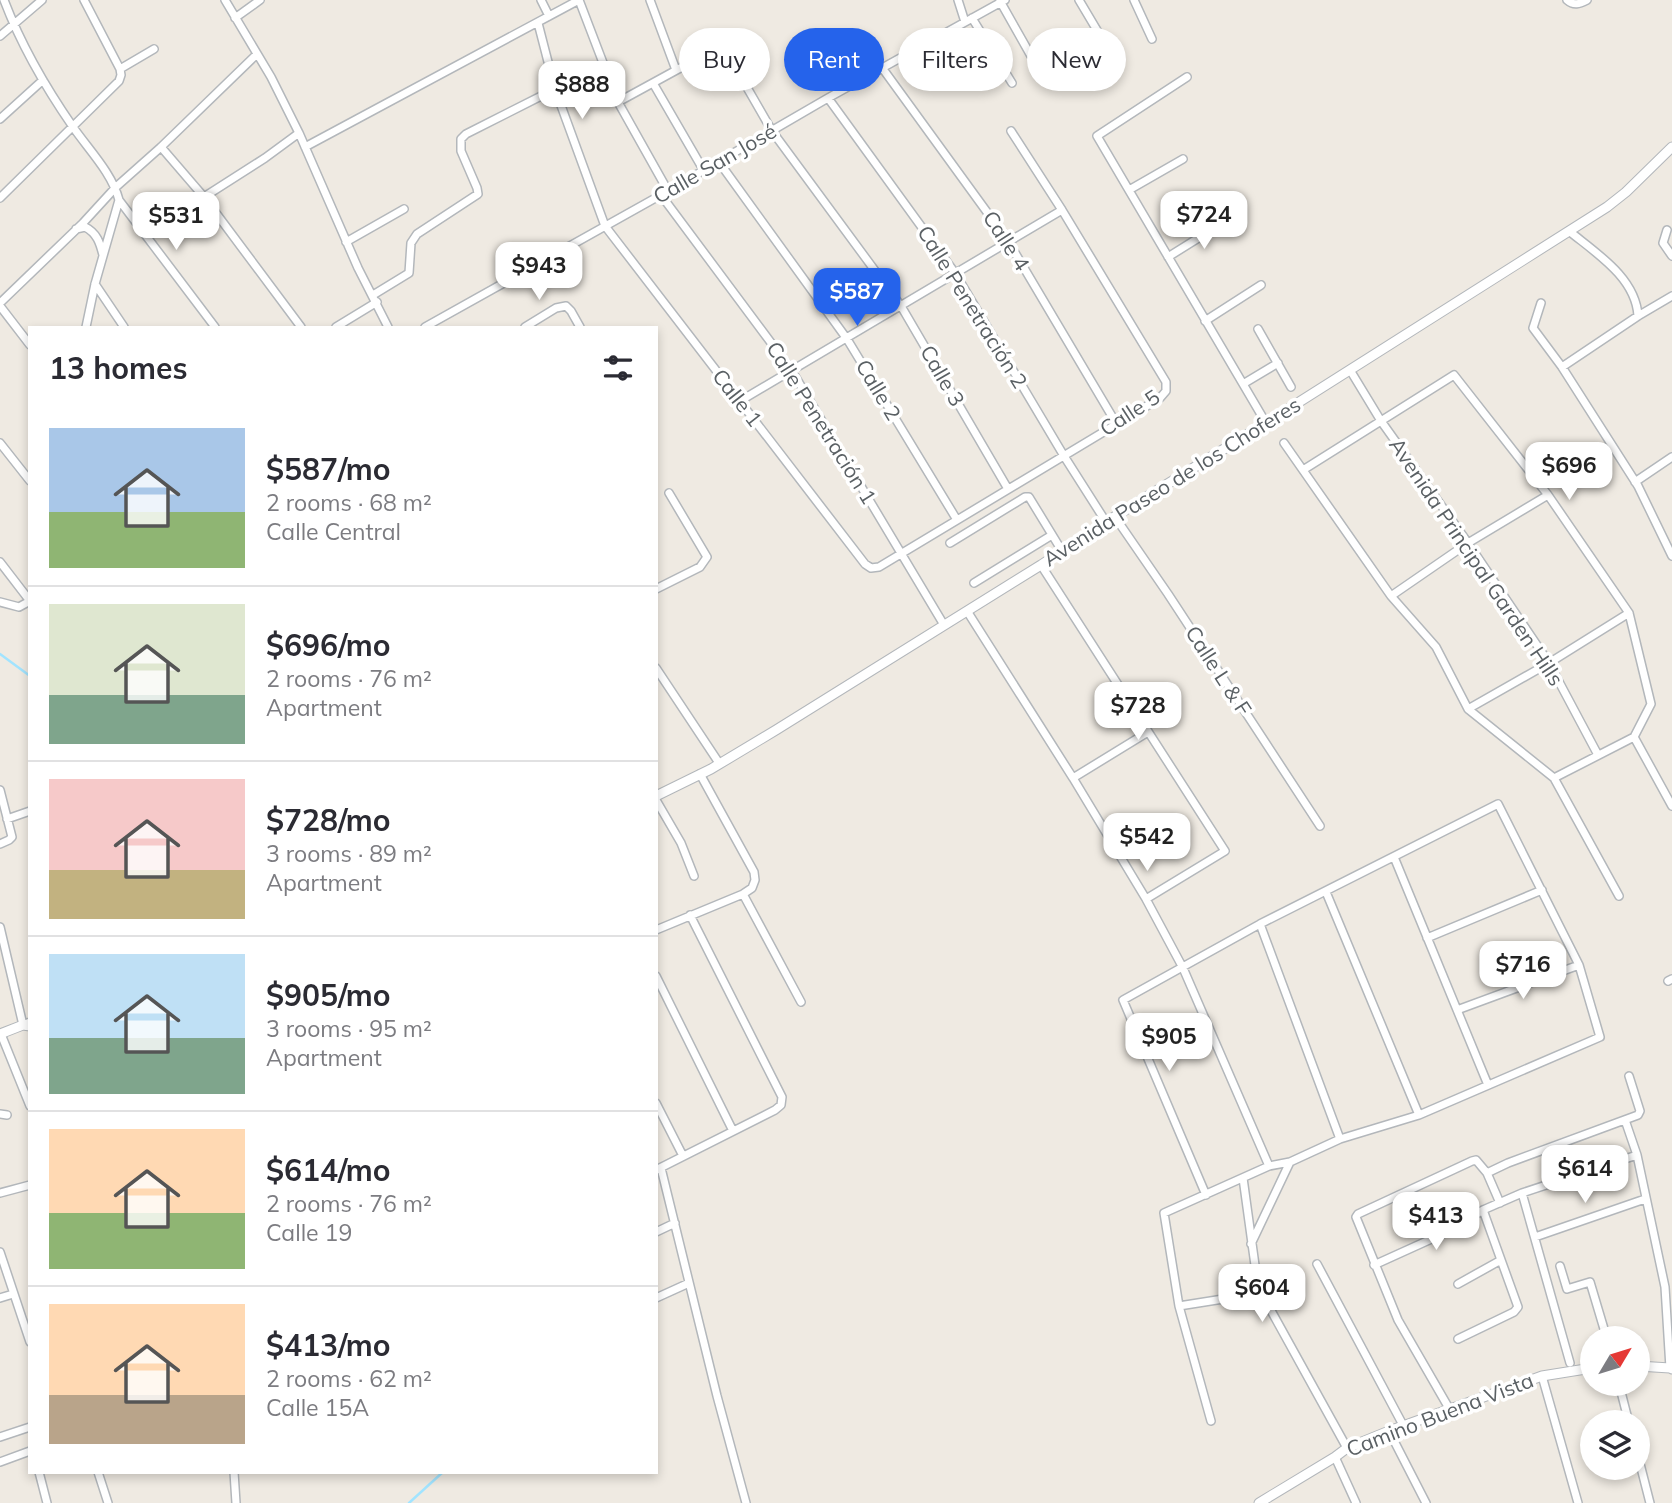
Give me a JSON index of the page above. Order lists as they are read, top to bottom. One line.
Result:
{"streets":{"street":["Calle San José","Calle 4","Calle Penetración 2","Calle 3","Calle 2","Calle 1","Calle 5","Calle Penetración 1","Avenida Paseo de los Choferes","Avenida Principal Garden Hills","Calle L & F","Camino Buena Vista"]},"crossings":[["Calle San José","Calle Penetración 2"],["Calle San José","Calle 3"],["Calle San José","Calle 2"],["Calle San José","Calle 1"],["Calle San José","Calle Penetración 1"],["Calle 4","Calle 5"],["Calle Penetración 2","Calle 5"],["Calle Penetración 2","Avenida Paseo de los Choferes"],["Calle 3","Calle 5"],["Calle 3","Calle Penetración 1"],["Calle 2","Calle 5"],["Calle 1","Calle 5"],["Calle 5","Calle Penetración 1"],["Calle Penetración 1","Avenida Paseo de los Choferes"],["Avenida Paseo de los Choferes","Avenida Principal Garden Hills"],["Avenida Paseo de los Choferes","Calle L & F"]],"north":"top right","page":{"chip":["Buy","Rent","Filters","New"],"price":["$888","$724","$531","$943","$587","$696","$728","$542","$716","$905","$614","$413","$604"],"heading":"13 homes","list":[{"name":"$587/mo","note":"2 rooms · 68 m² · Calle Central"},{"name":"$696/mo","note":"2 rooms · 76 m² · Apartment"},{"name":"$728/mo","note":"3 rooms · 89 m² · Apartment"},{"name":"$905/mo","note":"3 rooms · 95 m² · Apartment"},{"name":"$614/mo","note":"2 rooms · 76 m² · Calle 19"},{"name":"$413/mo","note":"2 rooms · 62 m² · Calle 15A"}]}}
